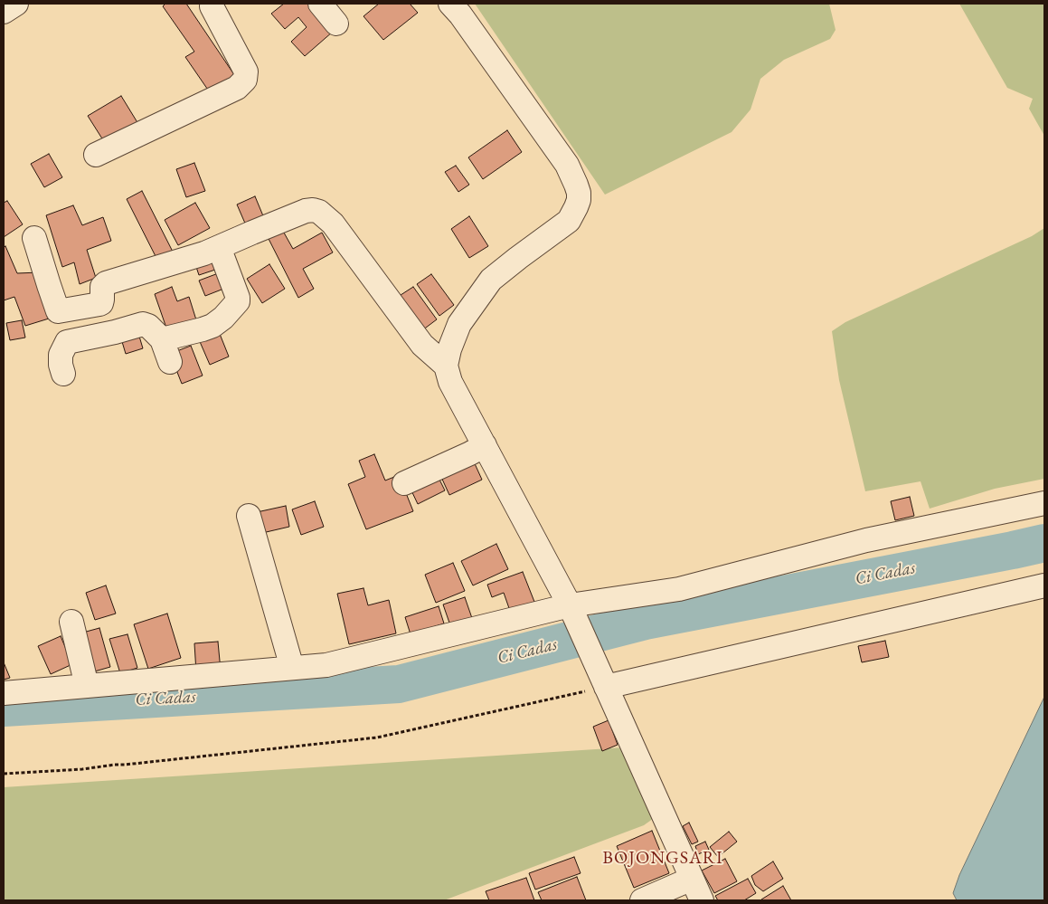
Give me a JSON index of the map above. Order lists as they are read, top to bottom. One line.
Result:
{"districts":["BOJONGSARI"],"water":["Ci Cadas"]}
